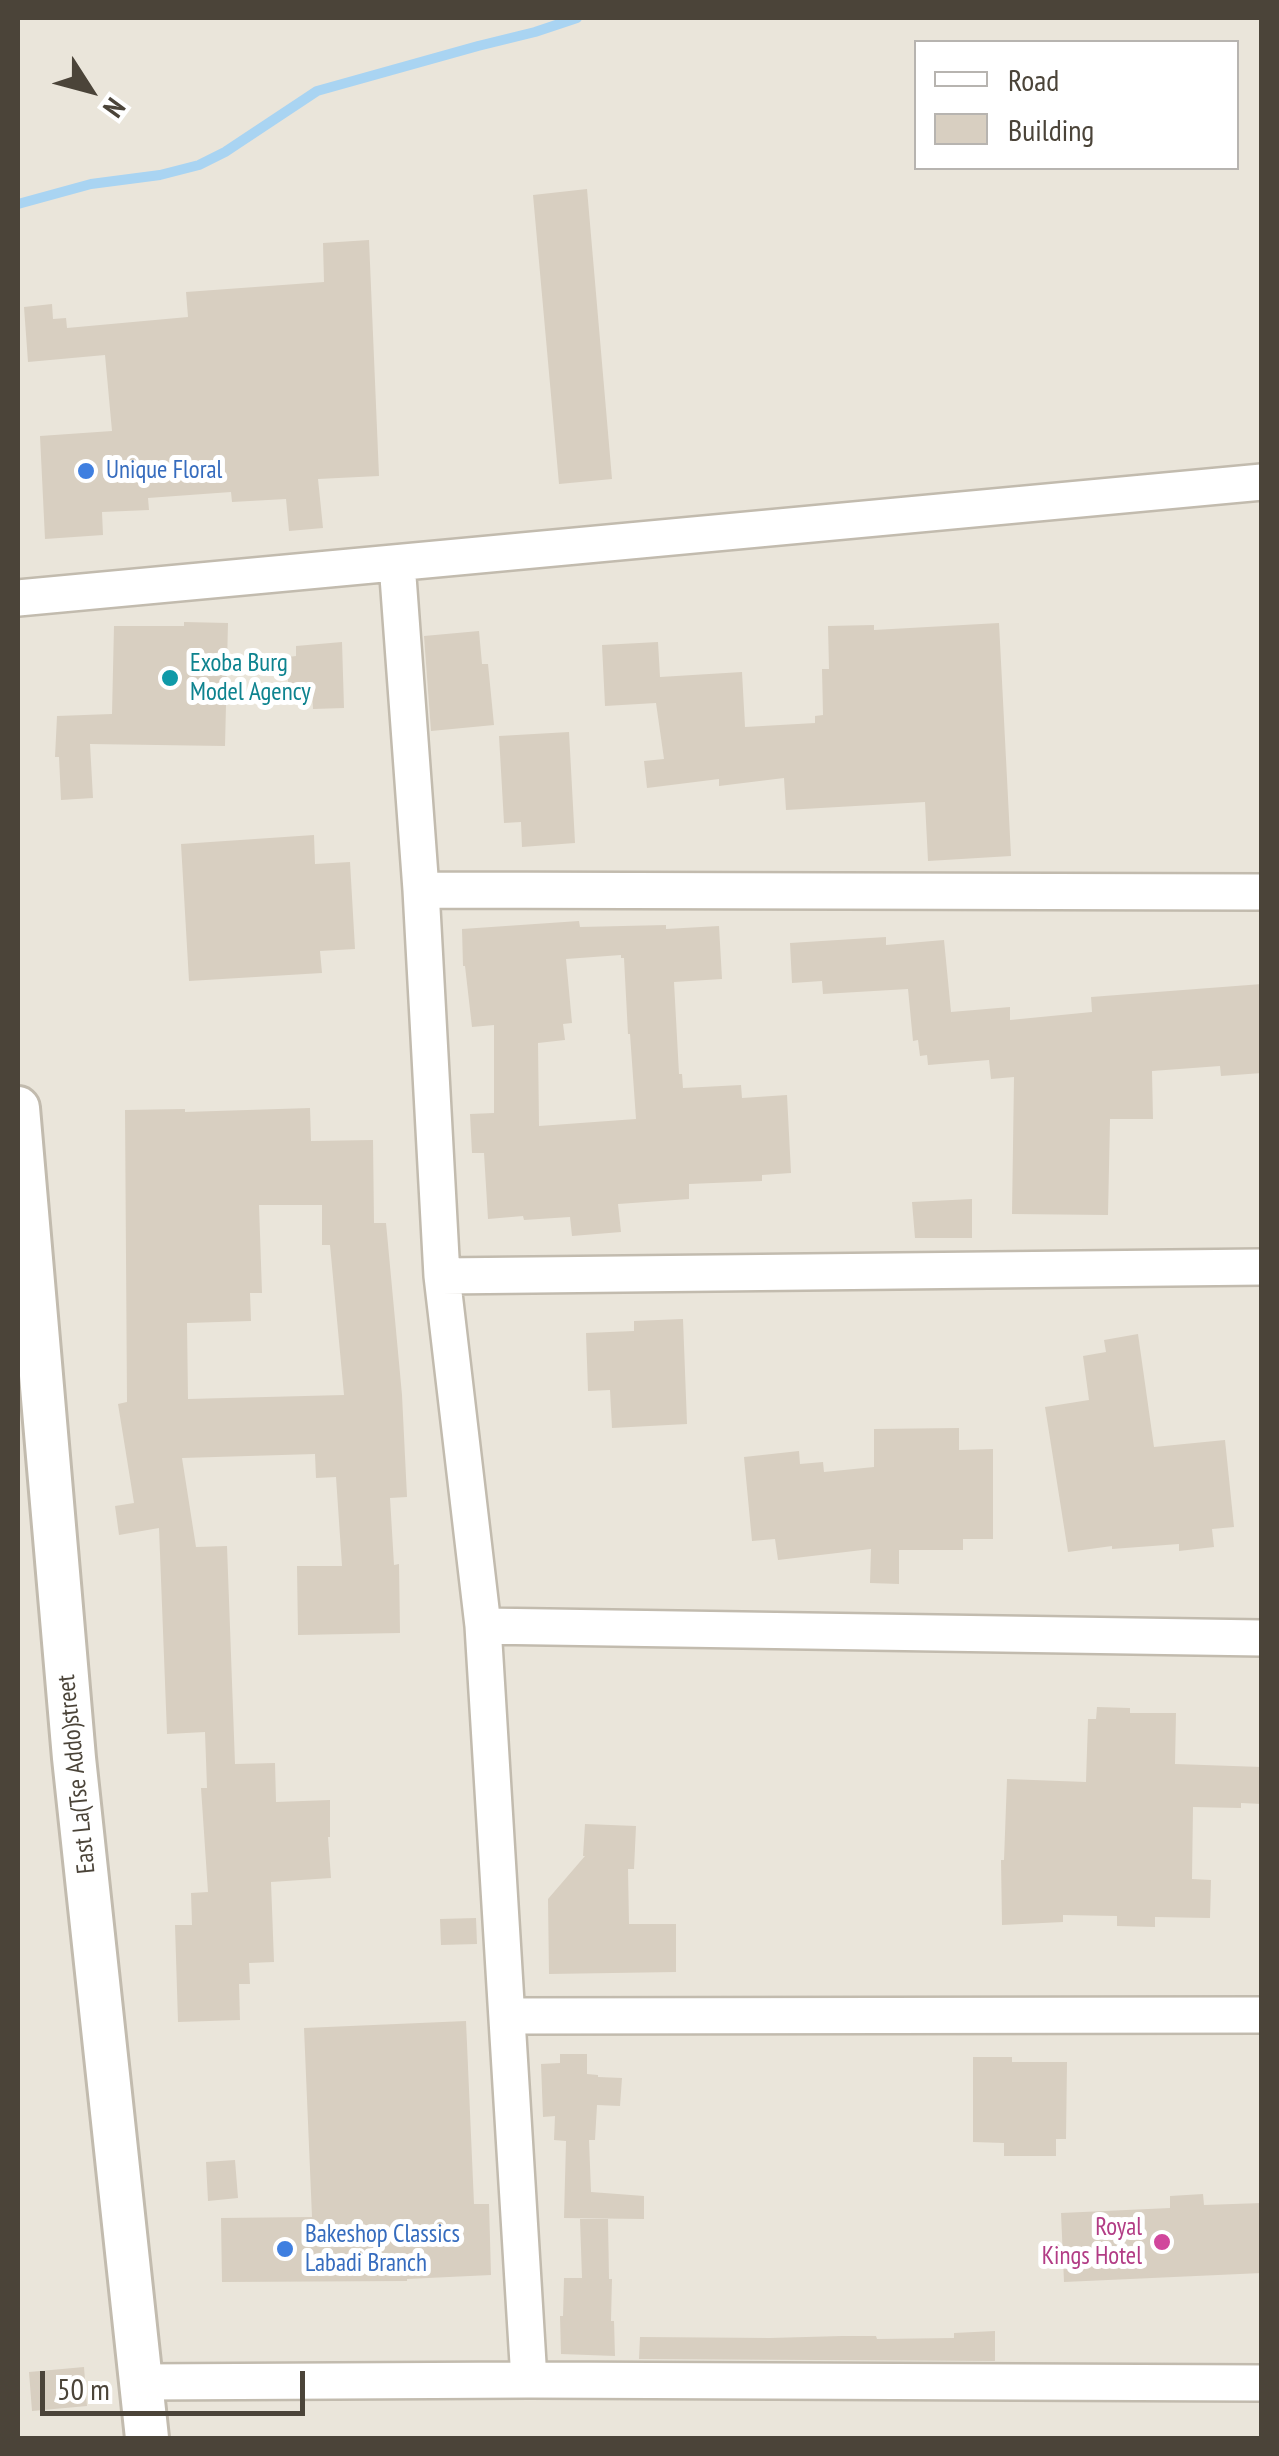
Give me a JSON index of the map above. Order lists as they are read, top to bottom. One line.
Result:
{"streets":{"street":["East La(Tse Addo)street"]},"places":["Unique Floral","Exoba Burg Model Agency","Royal Kings Hotel","Bakeshop Classics Labadi Branch"],"legend":["Road","Building"],"scale_bar":"50 m","north":"bottom right"}
